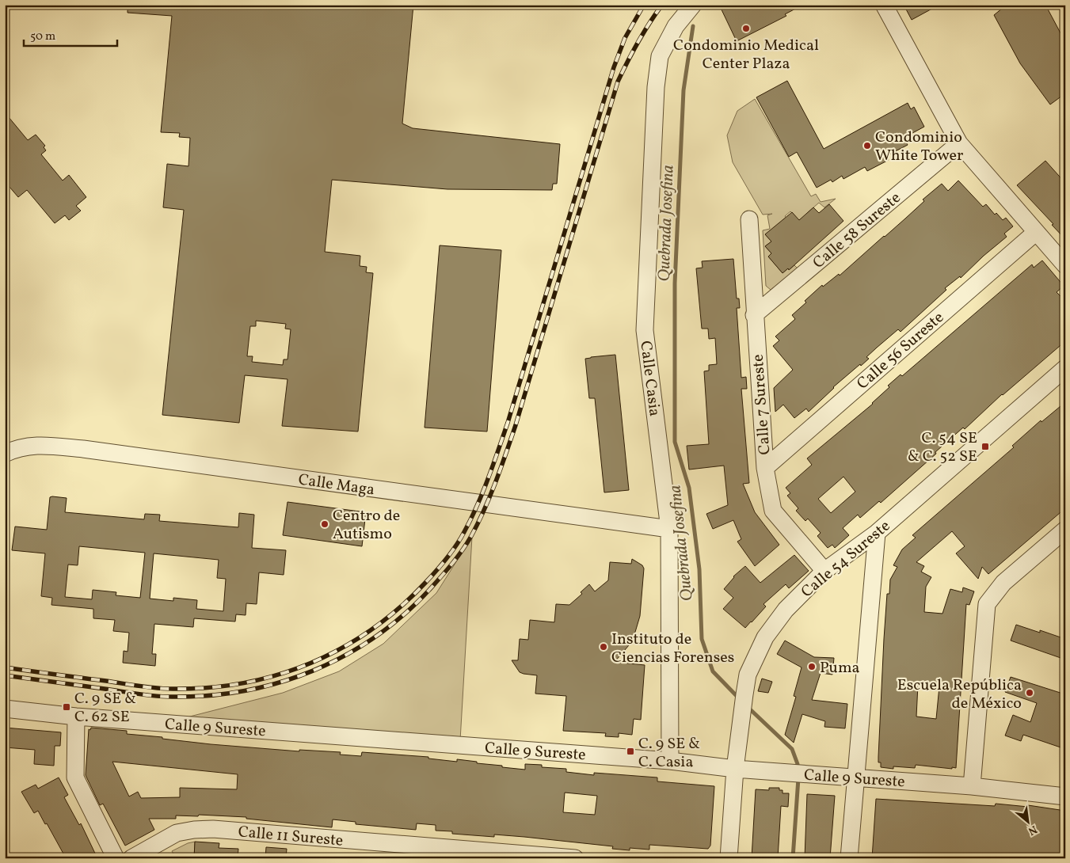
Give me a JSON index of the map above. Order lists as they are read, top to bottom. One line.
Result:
{"streets":{"street":["Calle 58 Sureste","Calle 56 Sureste","Calle Casia","Calle 7 Sureste","Calle Maga","Calle 54 Sureste","Calle 9 Sureste","Calle 11 Sureste"]},"crossings":[["Calle 58 Sureste","Calle 7 Sureste"],["Calle 56 Sureste","Calle 7 Sureste"],["Calle Casia","Calle Maga"],["Calle Casia","Calle 9 Sureste"],["Calle 7 Sureste","Calle 54 Sureste"],["Calle 54 Sureste","Calle 9 Sureste"]],"water":["Quebrada Josefina"],"places":{"other":["Condominio Medical Center Plaza","Condominio White Tower","Centro de Autismo","Instituto de Ciencias Forenses","Puma","Escuela República de México"],"transit":["C. 54 SE & C. 52 SE","C. 9 SE & C. 62 SE","C. 9 SE & C. Casia"]},"scale_bar":"50 m","north":"bottom right"}
